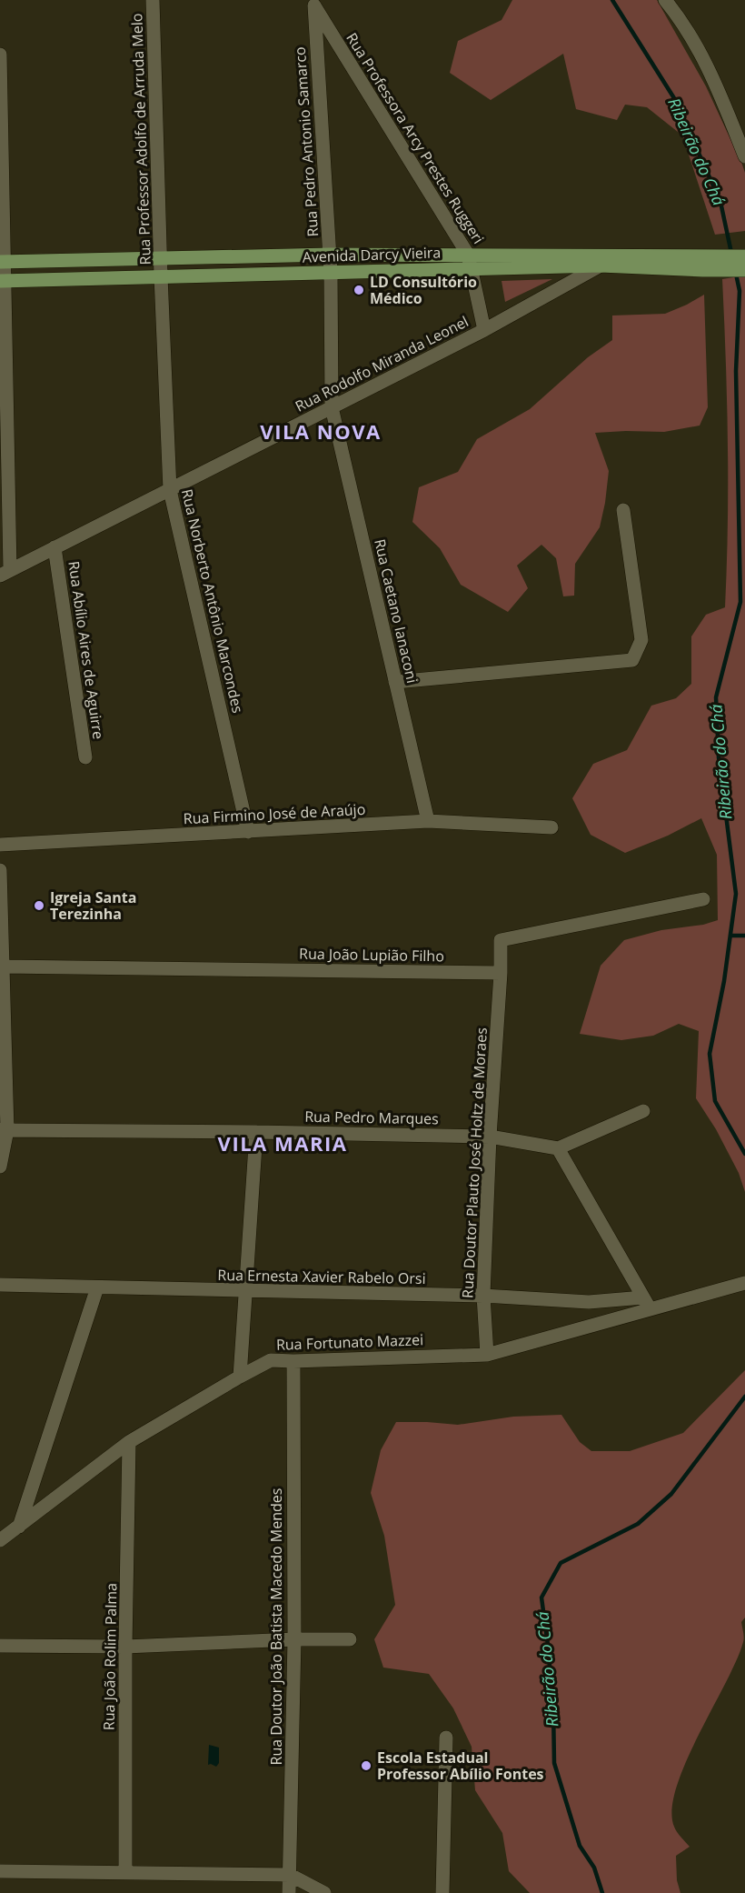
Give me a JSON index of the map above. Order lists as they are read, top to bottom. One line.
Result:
{"streets":{"main road":["Avenida Darcy Vieira"],"street":["Rua Professora Arcy Prestes Ruggeri","Rua Professor Adolfo de Arruda Melo","Rua Pedro Antonio Samarco","Rua Rodolfo Miranda Leonel","Rua Norberto Antônio Marcondes","Rua Caetano Ianaconi","Rua Abílio Aires de Aguirre","Rua Firmino José de Araújo","Rua João Lupião Filho","Rua Pedro Marques","Rua Doutor Plauto José Holtz de Moraes","Rua Ernesta Xavier Rabelo Orsi","Rua Fortunato Mazzei","Rua Doutor João Batista Macedo Mendes","Rua João Rolim Palma"]},"crossings":[["Rua Professora Arcy Prestes Ruggeri","Rua Pedro Antonio Samarco"],["Rua Professora Arcy Prestes Ruggeri","Avenida Darcy Vieira"],["Rua Professora Arcy Prestes Ruggeri","Rua Rodolfo Miranda Leonel"],["Rua Professor Adolfo de Arruda Melo","Avenida Darcy Vieira"],["Rua Professor Adolfo de Arruda Melo","Rua Norberto Antônio Marcondes"],["Rua Pedro Antonio Samarco","Avenida Darcy Vieira"],["Rua Pedro Antonio Samarco","Rua Rodolfo Miranda Leonel"],["Rua Pedro Antonio Samarco","Rua Caetano Ianaconi"],["Avenida Darcy Vieira","Rua Rodolfo Miranda Leonel"],["Avenida Darcy Vieira","Rua Norberto Antônio Marcondes"],["Rua Rodolfo Miranda Leonel","Rua Norberto Antônio Marcondes"],["Rua Rodolfo Miranda Leonel","Rua Caetano Ianaconi"],["Rua Rodolfo Miranda Leonel","Rua Abílio Aires de Aguirre"],["Rua Norberto Antônio Marcondes","Rua Firmino José de Araújo"],["Rua Caetano Ianaconi","Rua Firmino José de Araújo"],["Rua João Lupião Filho","Rua Doutor Plauto José Holtz de Moraes"],["Rua Pedro Marques","Rua Doutor Plauto José Holtz de Moraes"],["Rua Doutor Plauto José Holtz de Moraes","Rua Ernesta Xavier Rabelo Orsi"],["Rua Doutor Plauto José Holtz de Moraes","Rua Fortunato Mazzei"],["Rua Ernesta Xavier Rabelo Orsi","Rua Fortunato Mazzei"],["Rua Fortunato Mazzei","Rua Doutor João Batista Macedo Mendes"],["Rua Fortunato Mazzei","Rua João Rolim Palma"]],"districts":["VILA NOVA","VILA MARIA"],"water":["Ribeirão do Chá"],"places":["LD Consultório Médico","Igreja Santa Terezinha","Escola Estadual Professor Abílio Fontes"]}
